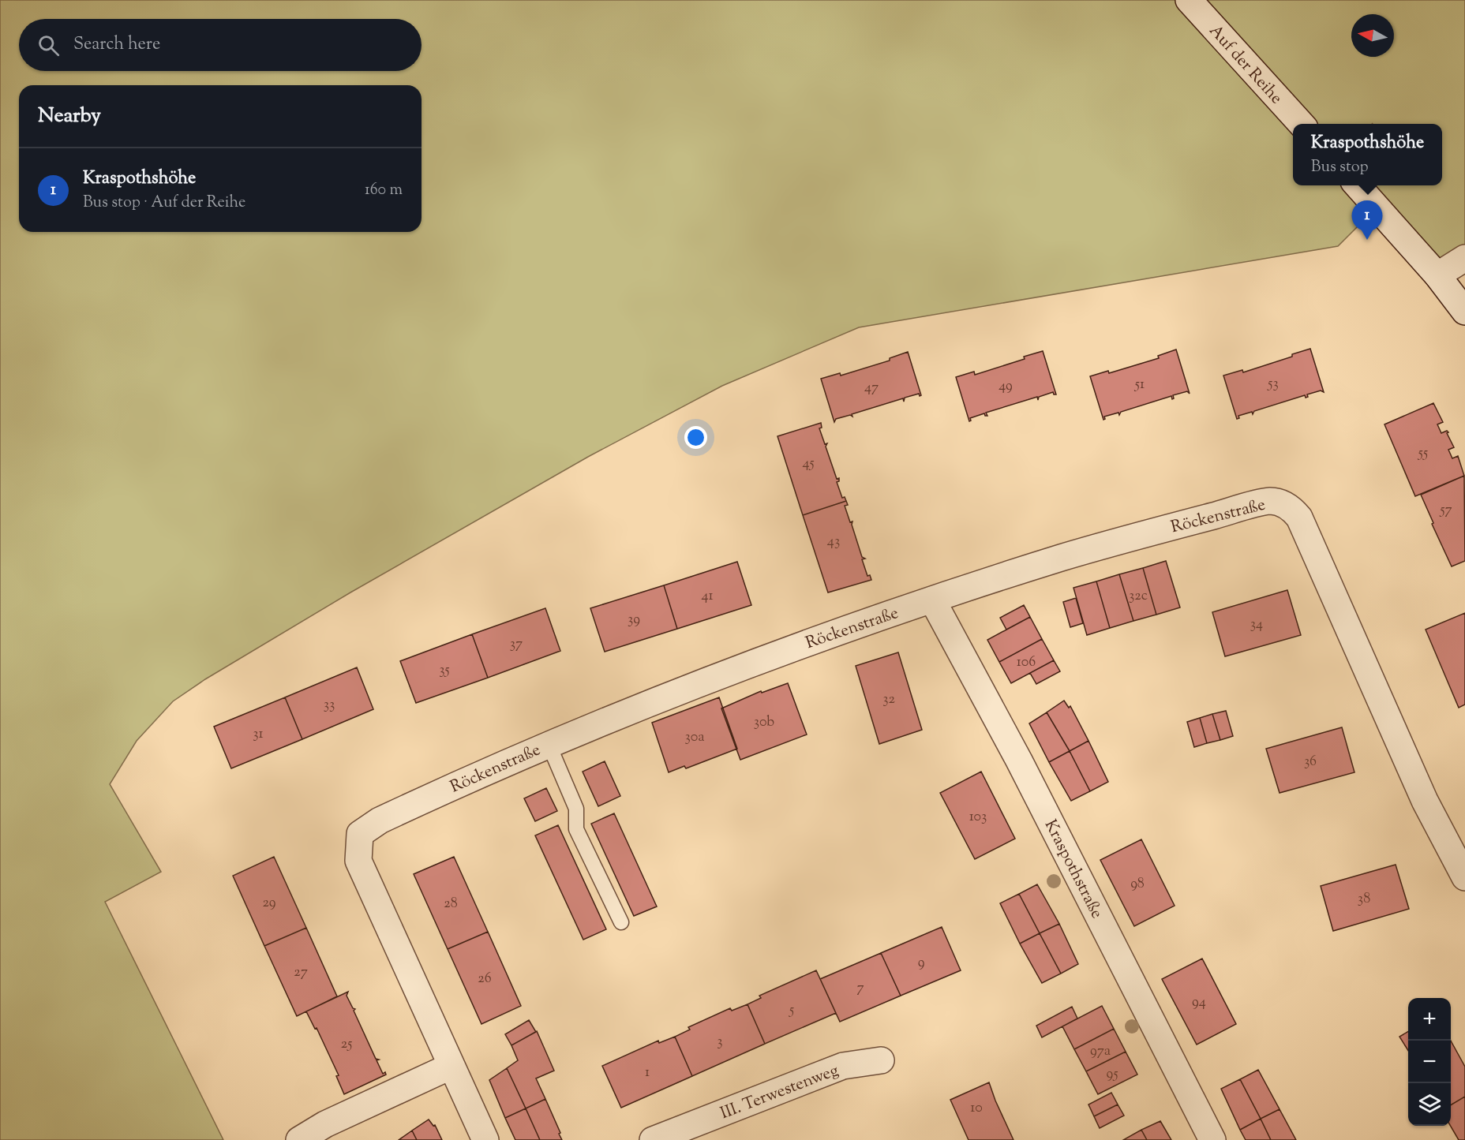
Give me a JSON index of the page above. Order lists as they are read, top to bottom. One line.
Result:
{"streets":{"street":["Auf der Reihe","Röckenstraße","Kraspothstraße","III. Terwestenweg"]},"crossings":[["Röckenstraße","Kraspothstraße"]],"house_numbers":["53","51","49","47","55","45","57","43","41","32c","39","34","37","106","35","32","33","30b","31","30a","36","103","98","38","29","28","9","27","26","7","94","5","3","25","97a","1","95","10"],"north":"left","page":{"search":"Search here","heading":"Nearby","popup":["Kraspothshöhe","Bus stop"],"list":[{"mark":"1","name":"Kraspothshöhe","note":"Bus stop · Auf der Reihe","value":"160 m"}],"pins":"1","map_buttons":["+","−"]}}
